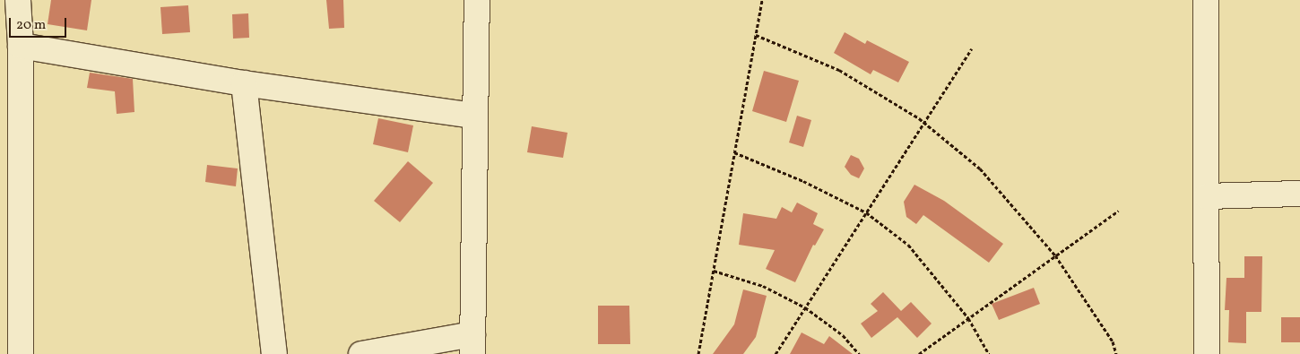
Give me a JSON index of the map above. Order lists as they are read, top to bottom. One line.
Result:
{"scale_bar":"20 m"}
